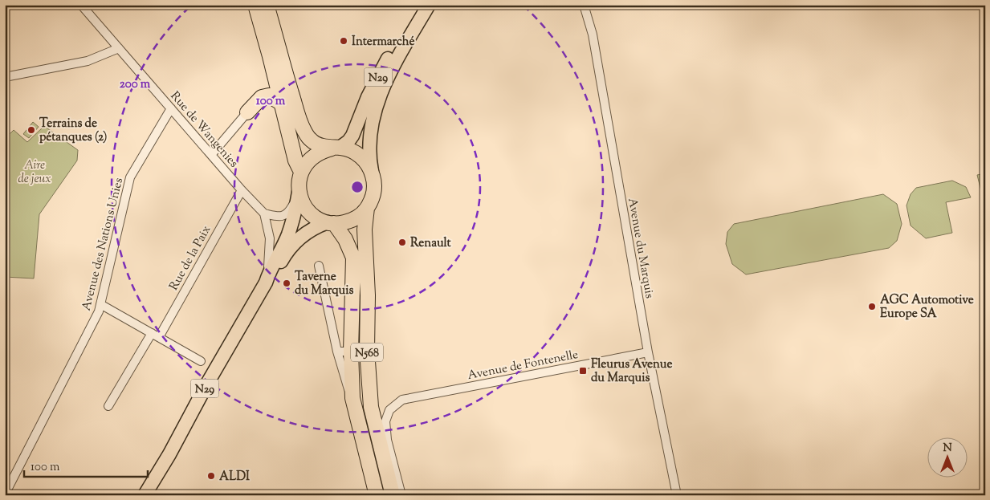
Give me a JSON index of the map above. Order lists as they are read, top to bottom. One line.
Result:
{"streets":{"highway":["N568"],"main road":["N29"],"street":["Rue de Wangenies","Avenue des Nations Unies","Avenue du Marquis","Rue de la Paix","Avenue de Fontenelle"]},"crossings":[["N29","N568"],["Rue de Wangenies","Avenue des Nations Unies"],["Rue de Wangenies","Rue de la Paix"],["Avenue du Marquis","Avenue de Fontenelle"]],"parks":["Aire de jeux"],"places":{"other":["Intermarché","Terrains de pétanques (2)","Renault","Taverne du Marquis","AGC Automotive Europe SA","ALDI"],"transit":["Fleurus Avenue du Marquis"]},"scale_bar":"100 m","north":"top","rings":["200 m","100 m"]}
